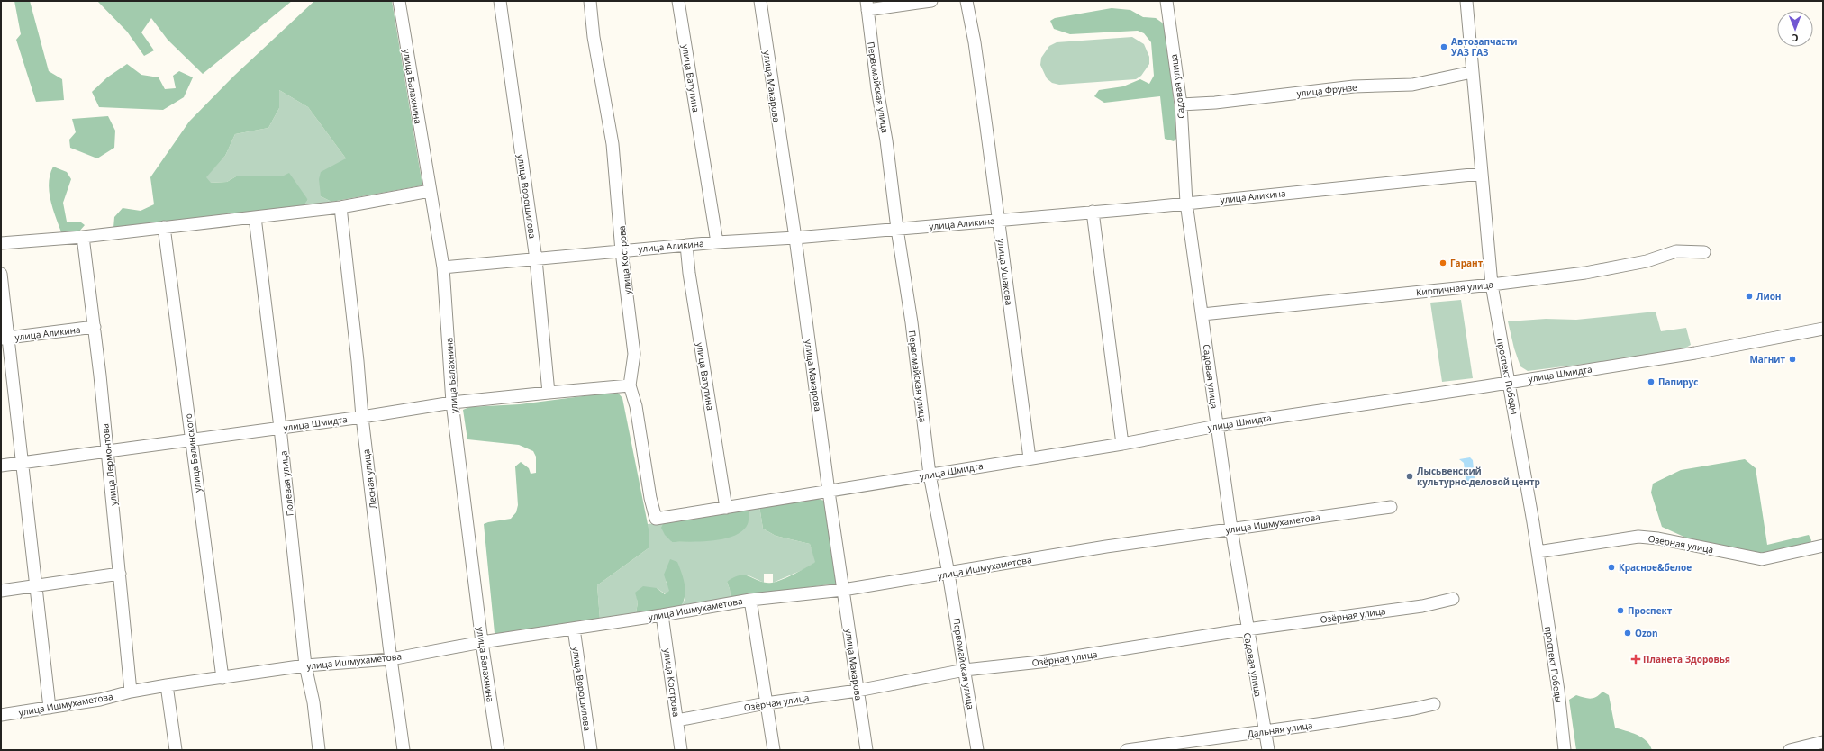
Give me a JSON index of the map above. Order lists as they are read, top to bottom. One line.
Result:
{"streets":{"street":["улица Ватутина","улица Балахнина","улица Макарова","Садовая улица","Первомайская улица","улица Фрунзе","улица Ворошилова","улица Аликина","улица Кострова","улица Ушакова","Кирпичная улица","улица Шмидта","проспект Победы","улица Белинского","улица Лермонтова","Лесная улица","Полевая улица","улица Ишмухаметова","Озёрная улица","Дальняя улица"]},"crossings":[["улица Ватутина","улица Аликина"],["улица Ватутина","улица Шмидта"],["улица Балахнина","улица Аликина"],["улица Балахнина","улица Шмидта"],["улица Балахнина","улица Ишмухаметова"],["улица Макарова","улица Аликина"],["улица Макарова","улица Шмидта"],["улица Макарова","улица Ишмухаметова"],["улица Макарова","Озёрная улица"],["Садовая улица","улица Фрунзе"],["Садовая улица","улица Аликина"],["Садовая улица","Кирпичная улица"],["Садовая улица","улица Шмидта"],["Садовая улица","улица Ишмухаметова"],["Садовая улица","Озёрная улица"],["Садовая улица","Дальняя улица"],["Первомайская улица","улица Аликина"],["Первомайская улица","улица Шмидта"],["Первомайская улица","улица Ишмухаметова"],["Первомайская улица","Озёрная улица"],["улица Фрунзе","проспект Победы"],["улица Ворошилова","улица Аликина"],["улица Ворошилова","улица Шмидта"],["улица Ворошилова","улица Ишмухаметова"],["улица Аликина","улица Кострова"],["улица Аликина","улица Ушакова"],["улица Аликина","проспект Победы"],["улица Аликина","улица Лермонтова"],["улица Кострова","улица Шмидта"],["улица Кострова","улица Ишмухаметова"],["улица Кострова","Озёрная улица"],["улица Ушакова","улица Шмидта"],["Кирпичная улица","проспект Победы"],["улица Шмидта","проспект Победы"],["улица Шмидта","улица Белинского"],["улица Шмидта","улица Лермонтова"],["улица Шмидта","Лесная улица"],["улица Шмидта","Полевая улица"],["проспект Победы","Озёрная улица"],["улица Белинского","улица Ишмухаметова"],["улица Лермонтова","улица Ишмухаметова"],["Лесная улица","улица Ишмухаметова"],["Полевая улица","улица Ишмухаметова"]],"places":{"other":["Автозапчасти УАЗ ГАЗ","Гарант","Лион","Магнит","Папирус","Лысьвенский культурно-деловой центр","Красное&белое","Проспект","Ozon"],"health":["Планета Здоровья"]},"north":"bottom"}
